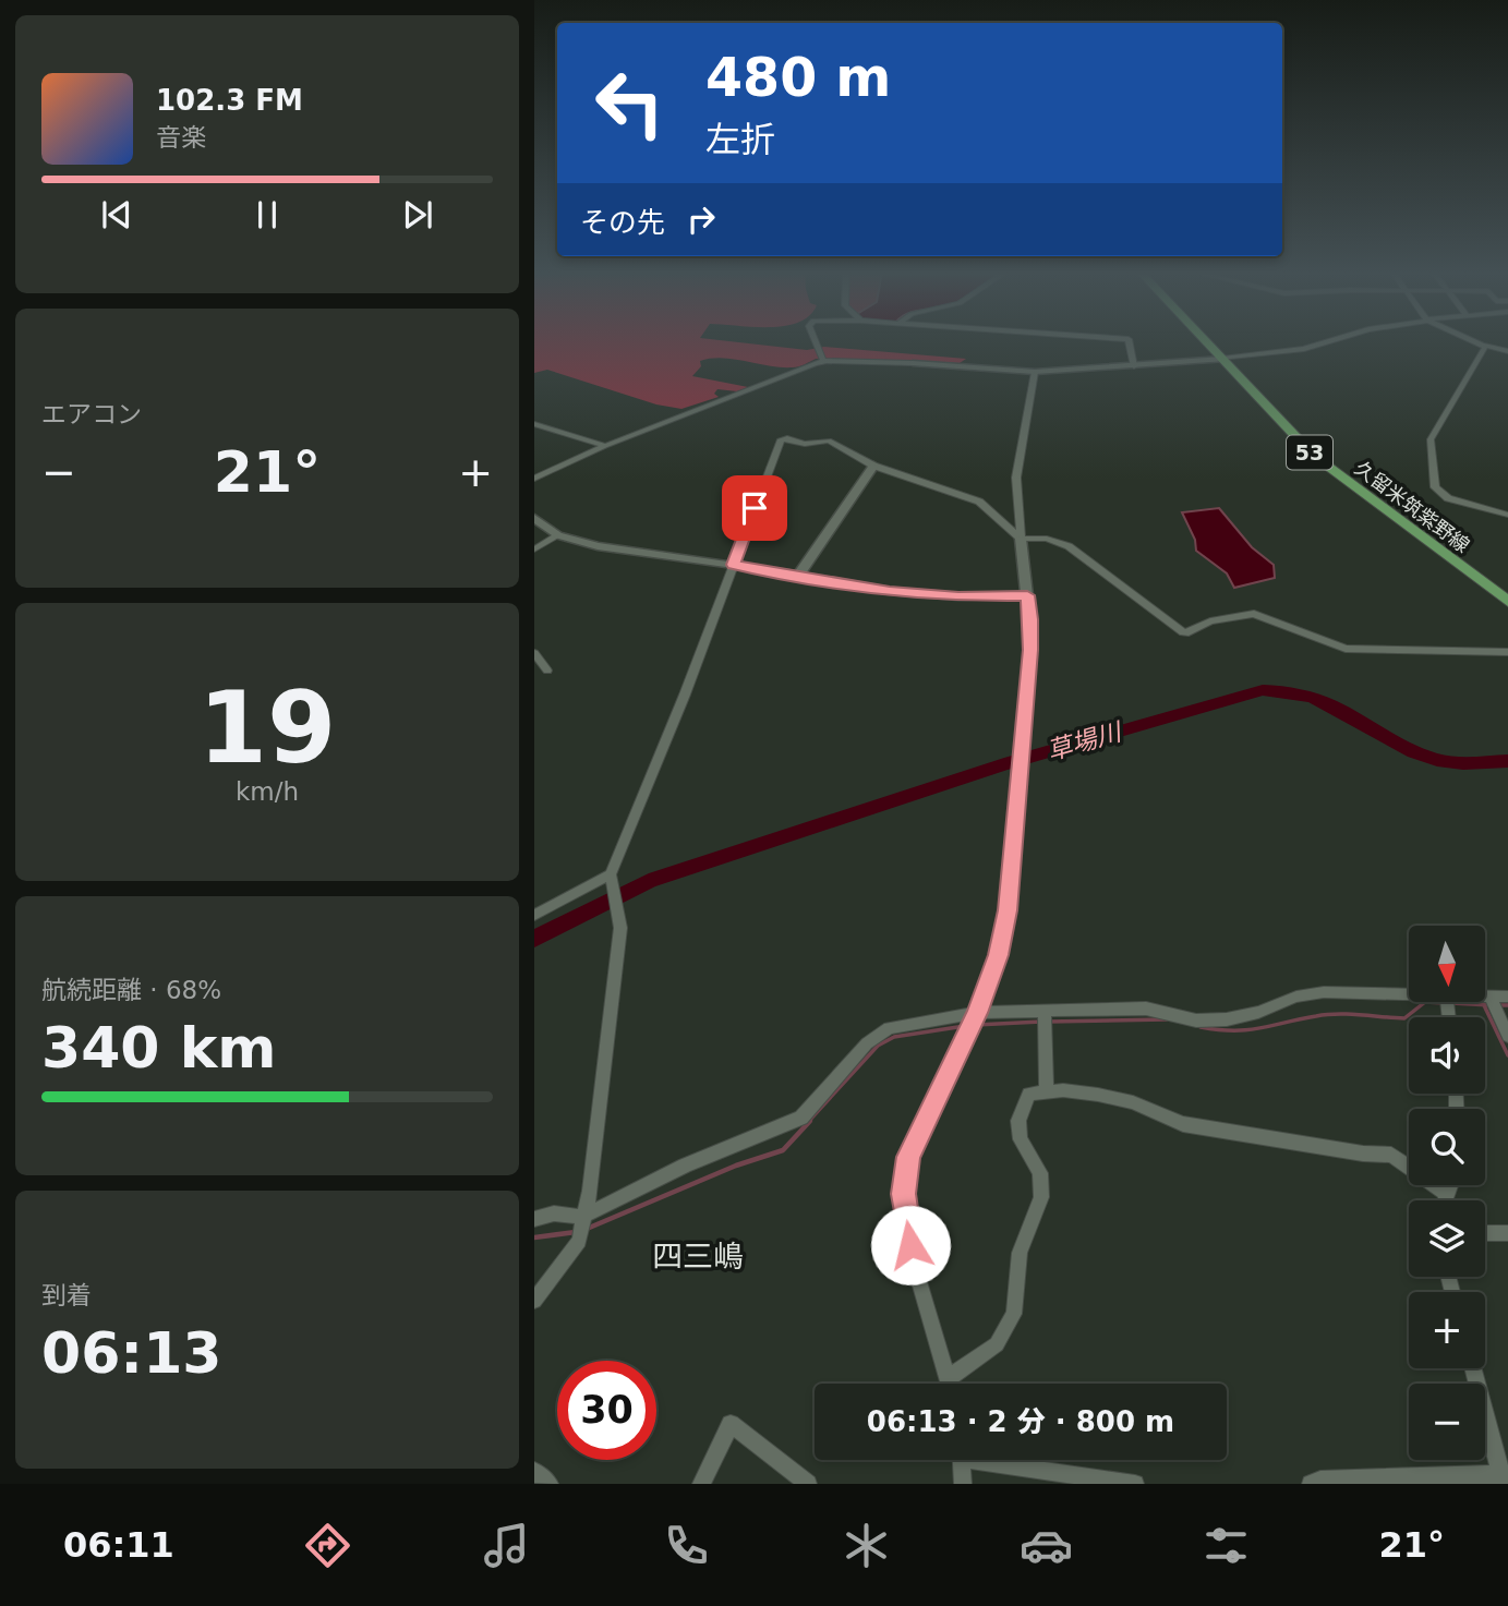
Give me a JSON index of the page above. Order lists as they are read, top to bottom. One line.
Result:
{"streets":{"main road":["53","久留米筑紫野線"]},"districts":["四三嶋"],"water":["草場川"],"north":"bottom","page":{"turn":["480 m","左折"],"song":["102.3 FM","音楽"],"then":"その先","tile":["エアコン",["19","km/h"],["航続距離 · 68%","340 km"],["到着","06:13"]],"heat":["−","21°","+"],"map_buttons":["+","−"],"limit":"30","trip":"06:13 · 2 分 · 800 m","tabs":["06:11","21°"]}}
